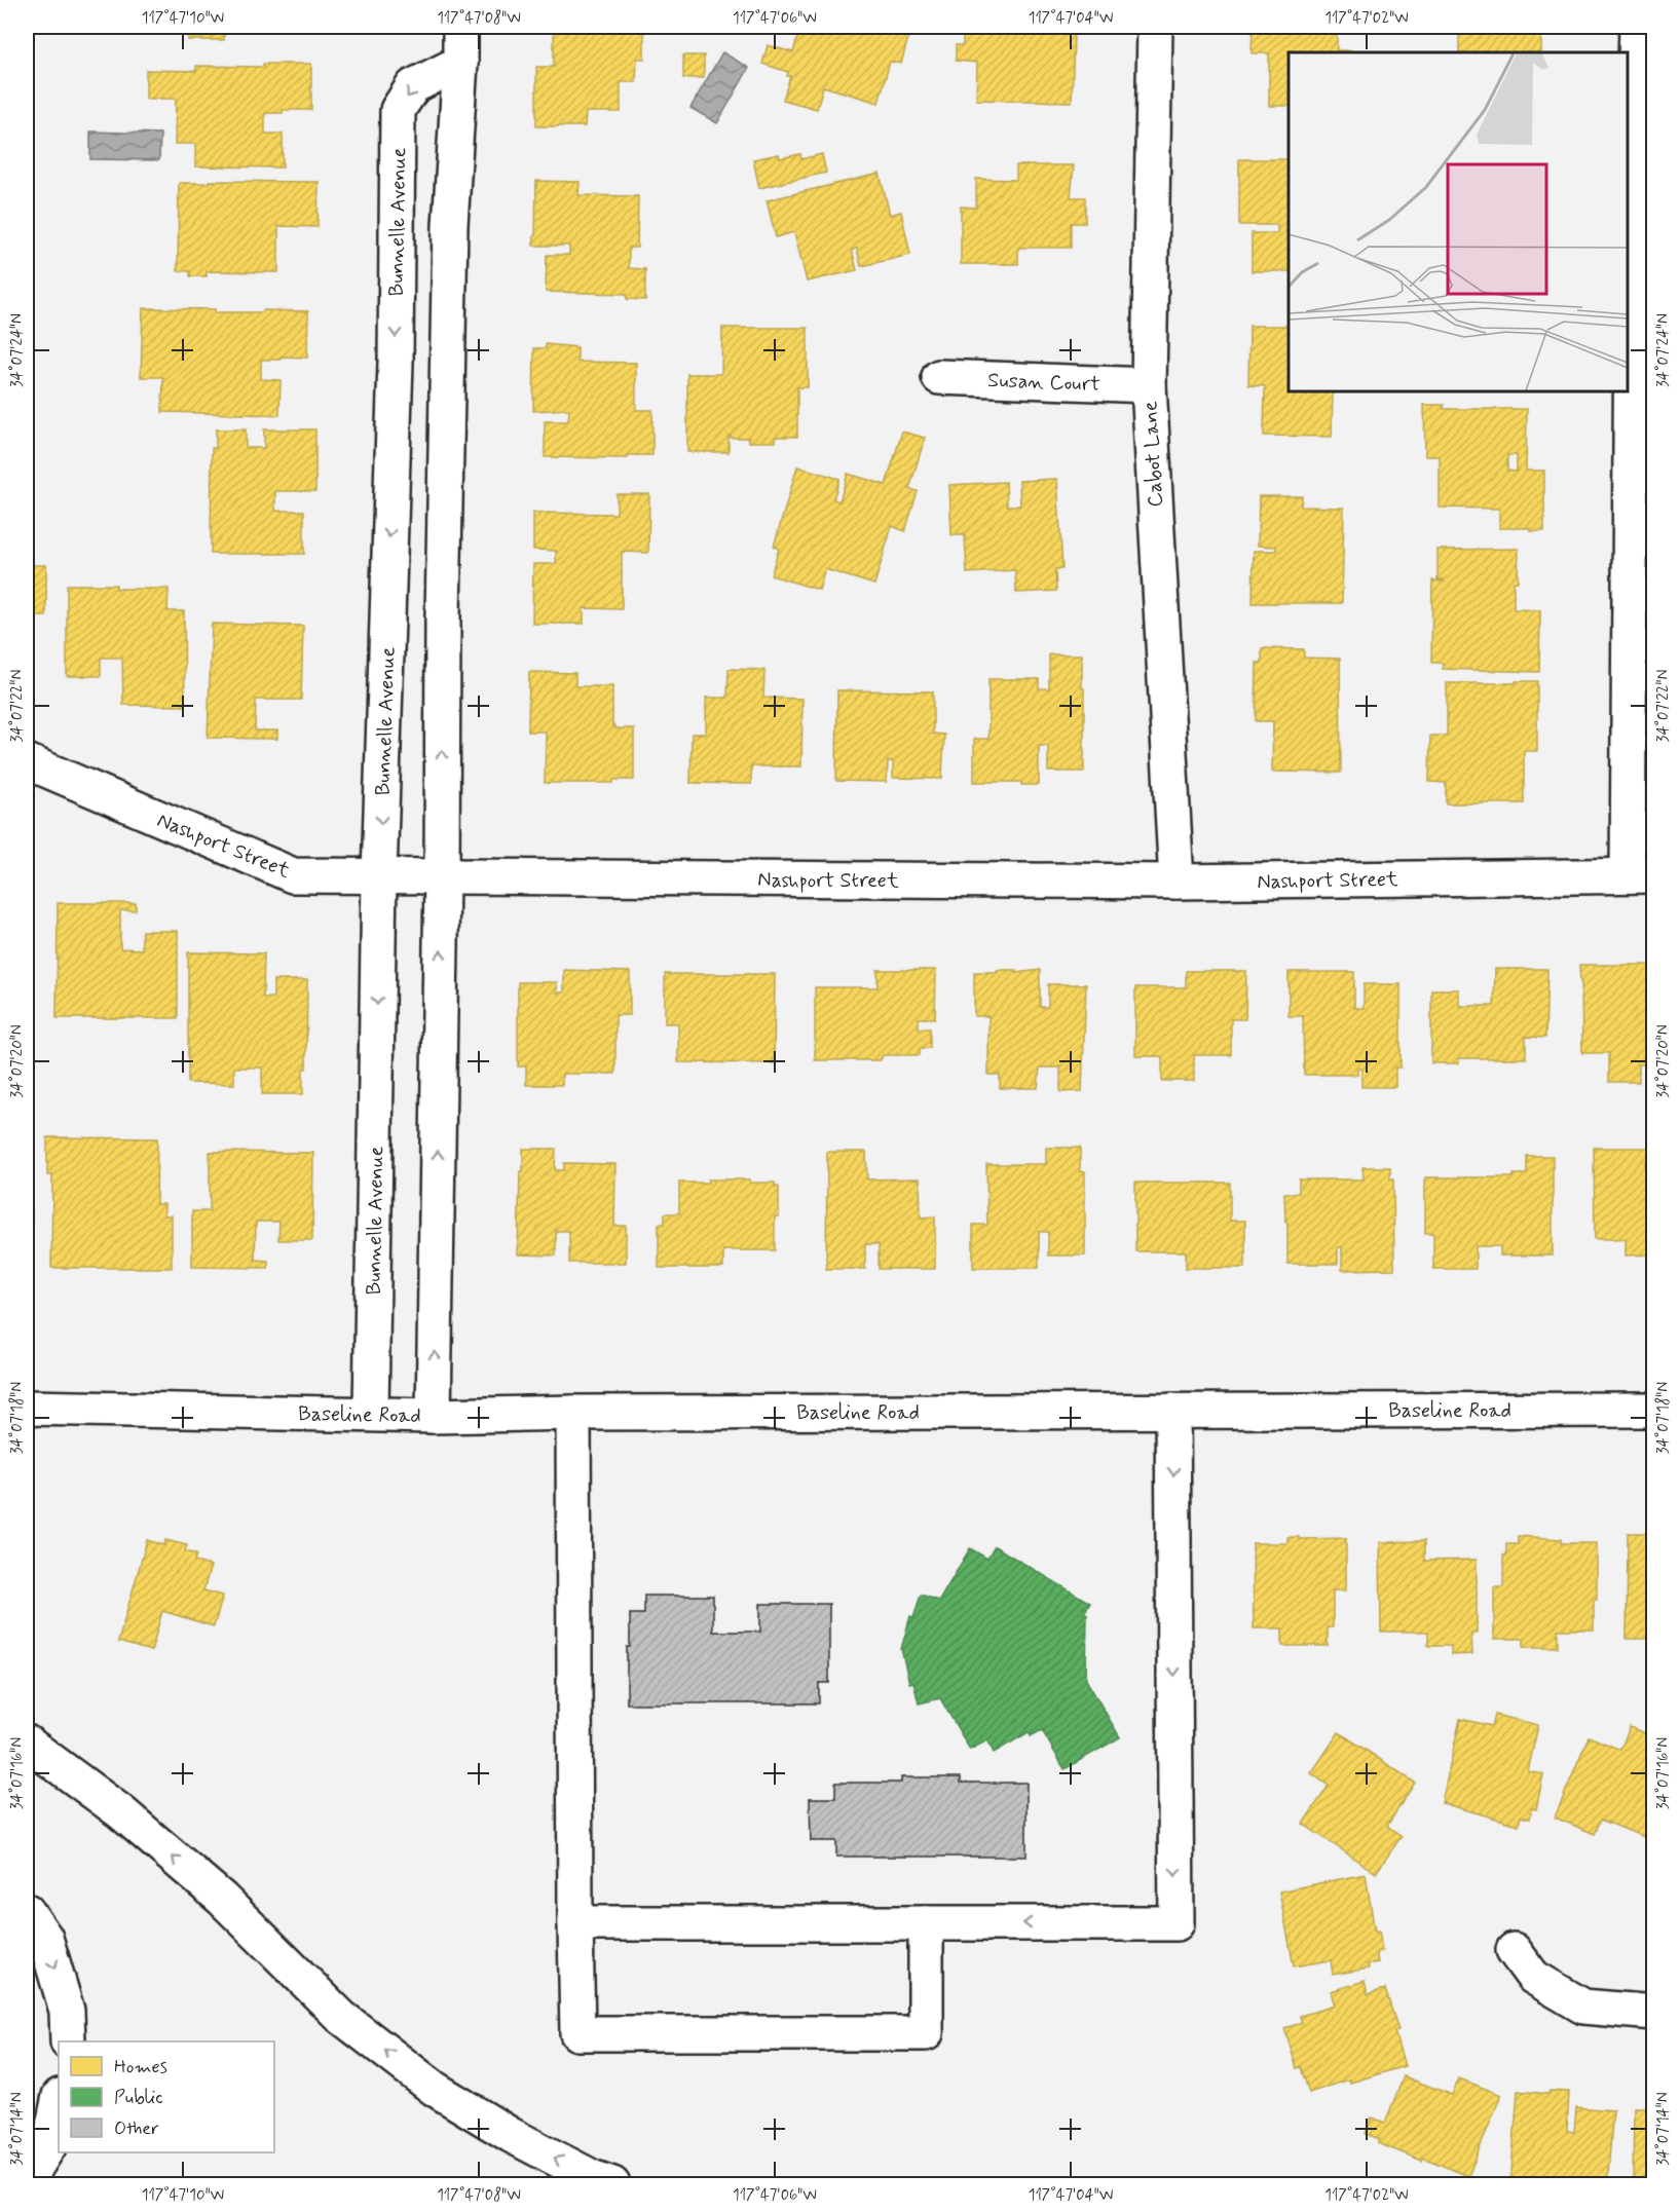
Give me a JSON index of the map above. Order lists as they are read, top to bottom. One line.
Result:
{"streets":{"main road":["Bunnelle Avenue","Susan Court","Cabot Lane","Nashport Street","Baseline Road"]},"crossings":[["Bunnelle Avenue","Nashport Street"],["Bunnelle Avenue","Baseline Road"],["Susan Court","Cabot Lane"],["Cabot Lane","Nashport Street"]],"legend":["Homes","Public","Other"],"coordinates":["117°47'10\"W","117°47'08\"W","117°47'06\"W","117°47'04\"W","117°47'02\"W","34°07'24\"N","34°07'22\"N","34°07'20\"N","34°07'18\"N","34°07'16\"N","34°07'14\"N"]}
